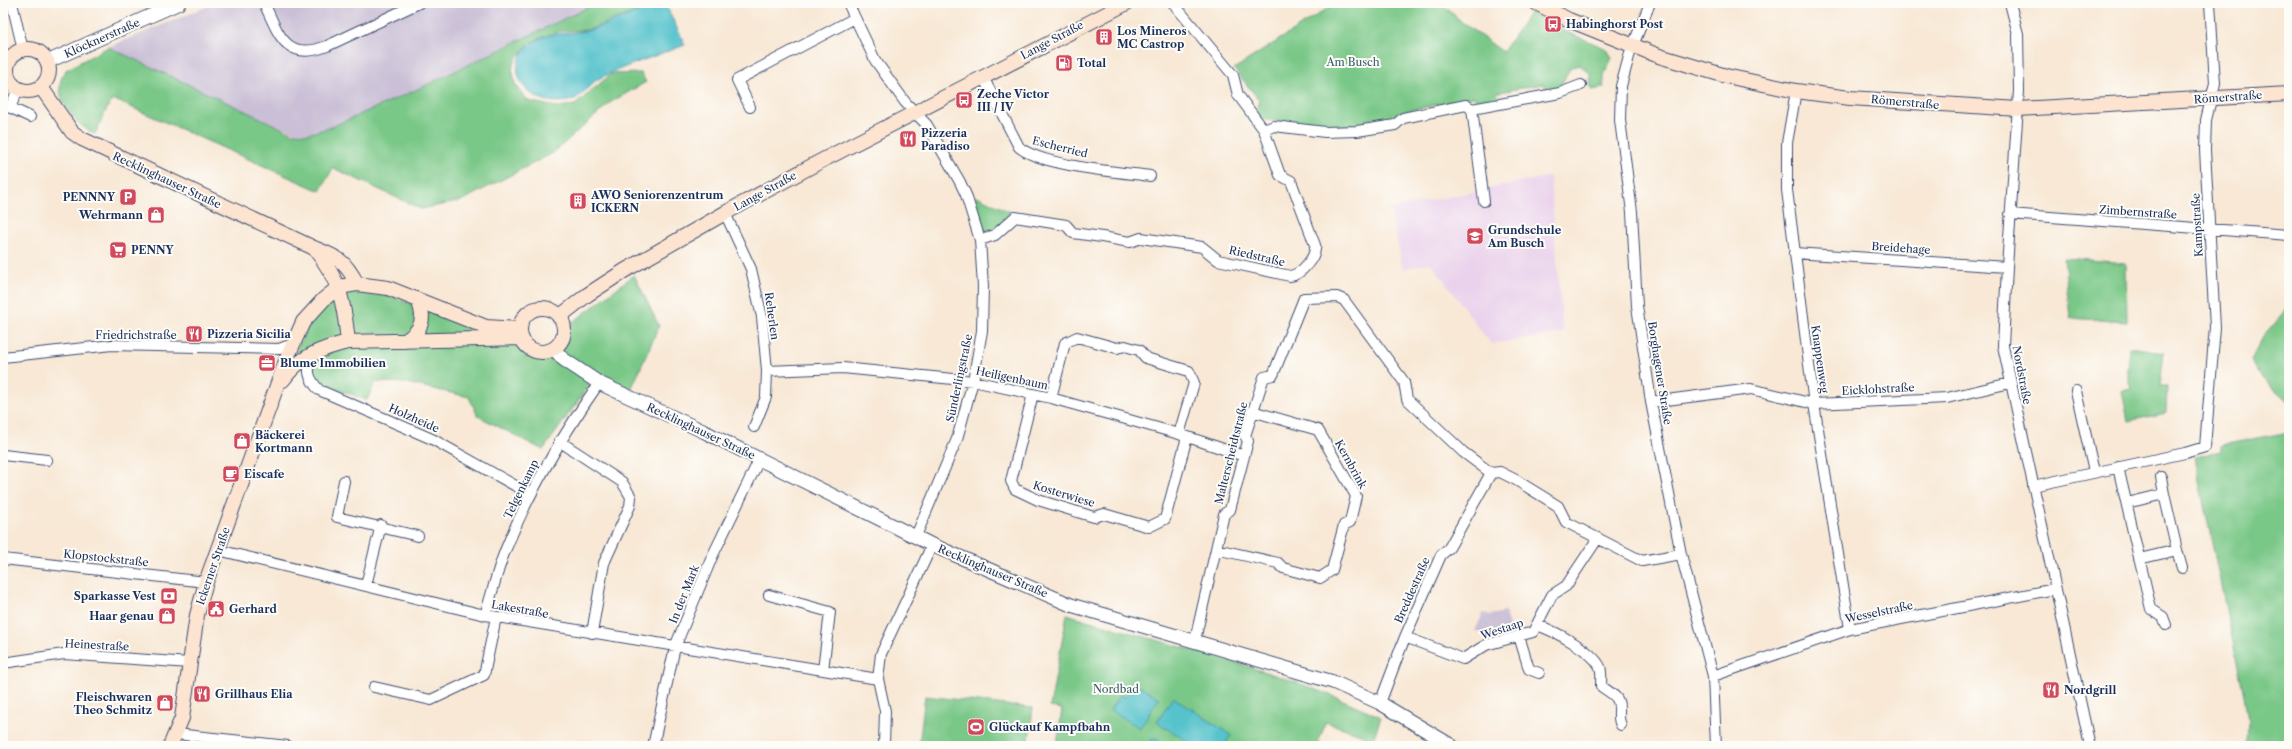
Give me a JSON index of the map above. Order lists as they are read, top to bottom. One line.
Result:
{"streets":{"main road":["Lange Straße","Römerstraße","Recklinghauser Straße","Ickerner Straße"],"street":["Klöcknerstraße","Escherried","Zimbernstraße","Kampstraße","Breidehage","Riedstraße","Reherlen","Friedrichstraße","Knappenweg","Borghagener Straße","Nordstraße","Sünderlingstraße","Heiligenbaum","Eicklohstraße","Holzheide","Malterscheidtstraße","Kernbrink","Telgenkamp","Kosterwiese","Klopstockstraße","Breddestraße","In der Mark","Lakestraße","Wesselstraße","Westaap","Heinestraße"]},"crossings":[["Klöcknerstraße","Recklinghauser Straße"],["Lange Straße","Escherried"],["Lange Straße","Recklinghauser Straße"],["Lange Straße","Reherlen"],["Lange Straße","Sünderlingstraße"],["Römerstraße","Kampstraße"],["Römerstraße","Knappenweg"],["Römerstraße","Borghagener Straße"],["Römerstraße","Nordstraße"],["Recklinghauser Straße","Sünderlingstraße"],["Recklinghauser Straße","Malterscheidtstraße"],["Recklinghauser Straße","Telgenkamp"],["Recklinghauser Straße","Ickerner Straße"],["Recklinghauser Straße","Breddestraße"],["Recklinghauser Straße","In der Mark"],["Zimbernstraße","Kampstraße"],["Zimbernstraße","Nordstraße"],["Breidehage","Knappenweg"],["Breidehage","Nordstraße"],["Riedstraße","Sünderlingstraße"],["Reherlen","Heiligenbaum"],["Friedrichstraße","Ickerner Straße"],["Knappenweg","Eicklohstraße"],["Knappenweg","Wesselstraße"],["Borghagener Straße","Eicklohstraße"],["Borghagener Straße","Wesselstraße"],["Nordstraße","Eicklohstraße"],["Nordstraße","Wesselstraße"],["Sünderlingstraße","Heiligenbaum"],["Heiligenbaum","Malterscheidtstraße"],["Heiligenbaum","Kosterwiese"],["Holzheide","Telgenkamp"],["Holzheide","Ickerner Straße"],["Malterscheidtstraße","Kernbrink"],["Malterscheidtstraße","Breddestraße"],["Telgenkamp","Lakestraße"],["Klopstockstraße","Ickerner Straße"],["Ickerner Straße","Lakestraße"],["Ickerner Straße","Heinestraße"],["Breddestraße","Westaap"],["In der Mark","Lakestraße"]],"parks":["Am Busch","Nordbad"],"places":{"bus stop":["Habinghorst Post","Zeche Victor III / IV"],"building":["Los Mineros MC Castrop","AWO Seniorenzentrum ICKERN"],"fuel station":["Total"],"restaurant":["Pizzeria Paradiso","Pizzeria Sicilia","Nordgrill","Grillhaus Elia"],"parking":["PENNNY"],"shop":["Wehrmann","Bäckerei Kortmann","Haar genau","Fleischwaren Theo Schmitz"],"school or university":["Grundschule Am Busch"],"supermarket":["PENNY"],"office":["Blume Immobilien"],"cafe":["Eiscafe"],"bank":["Sparkasse Vest"],"public building":["Gerhard"],"sports":["Glückauf Kampfbahn"]}}
